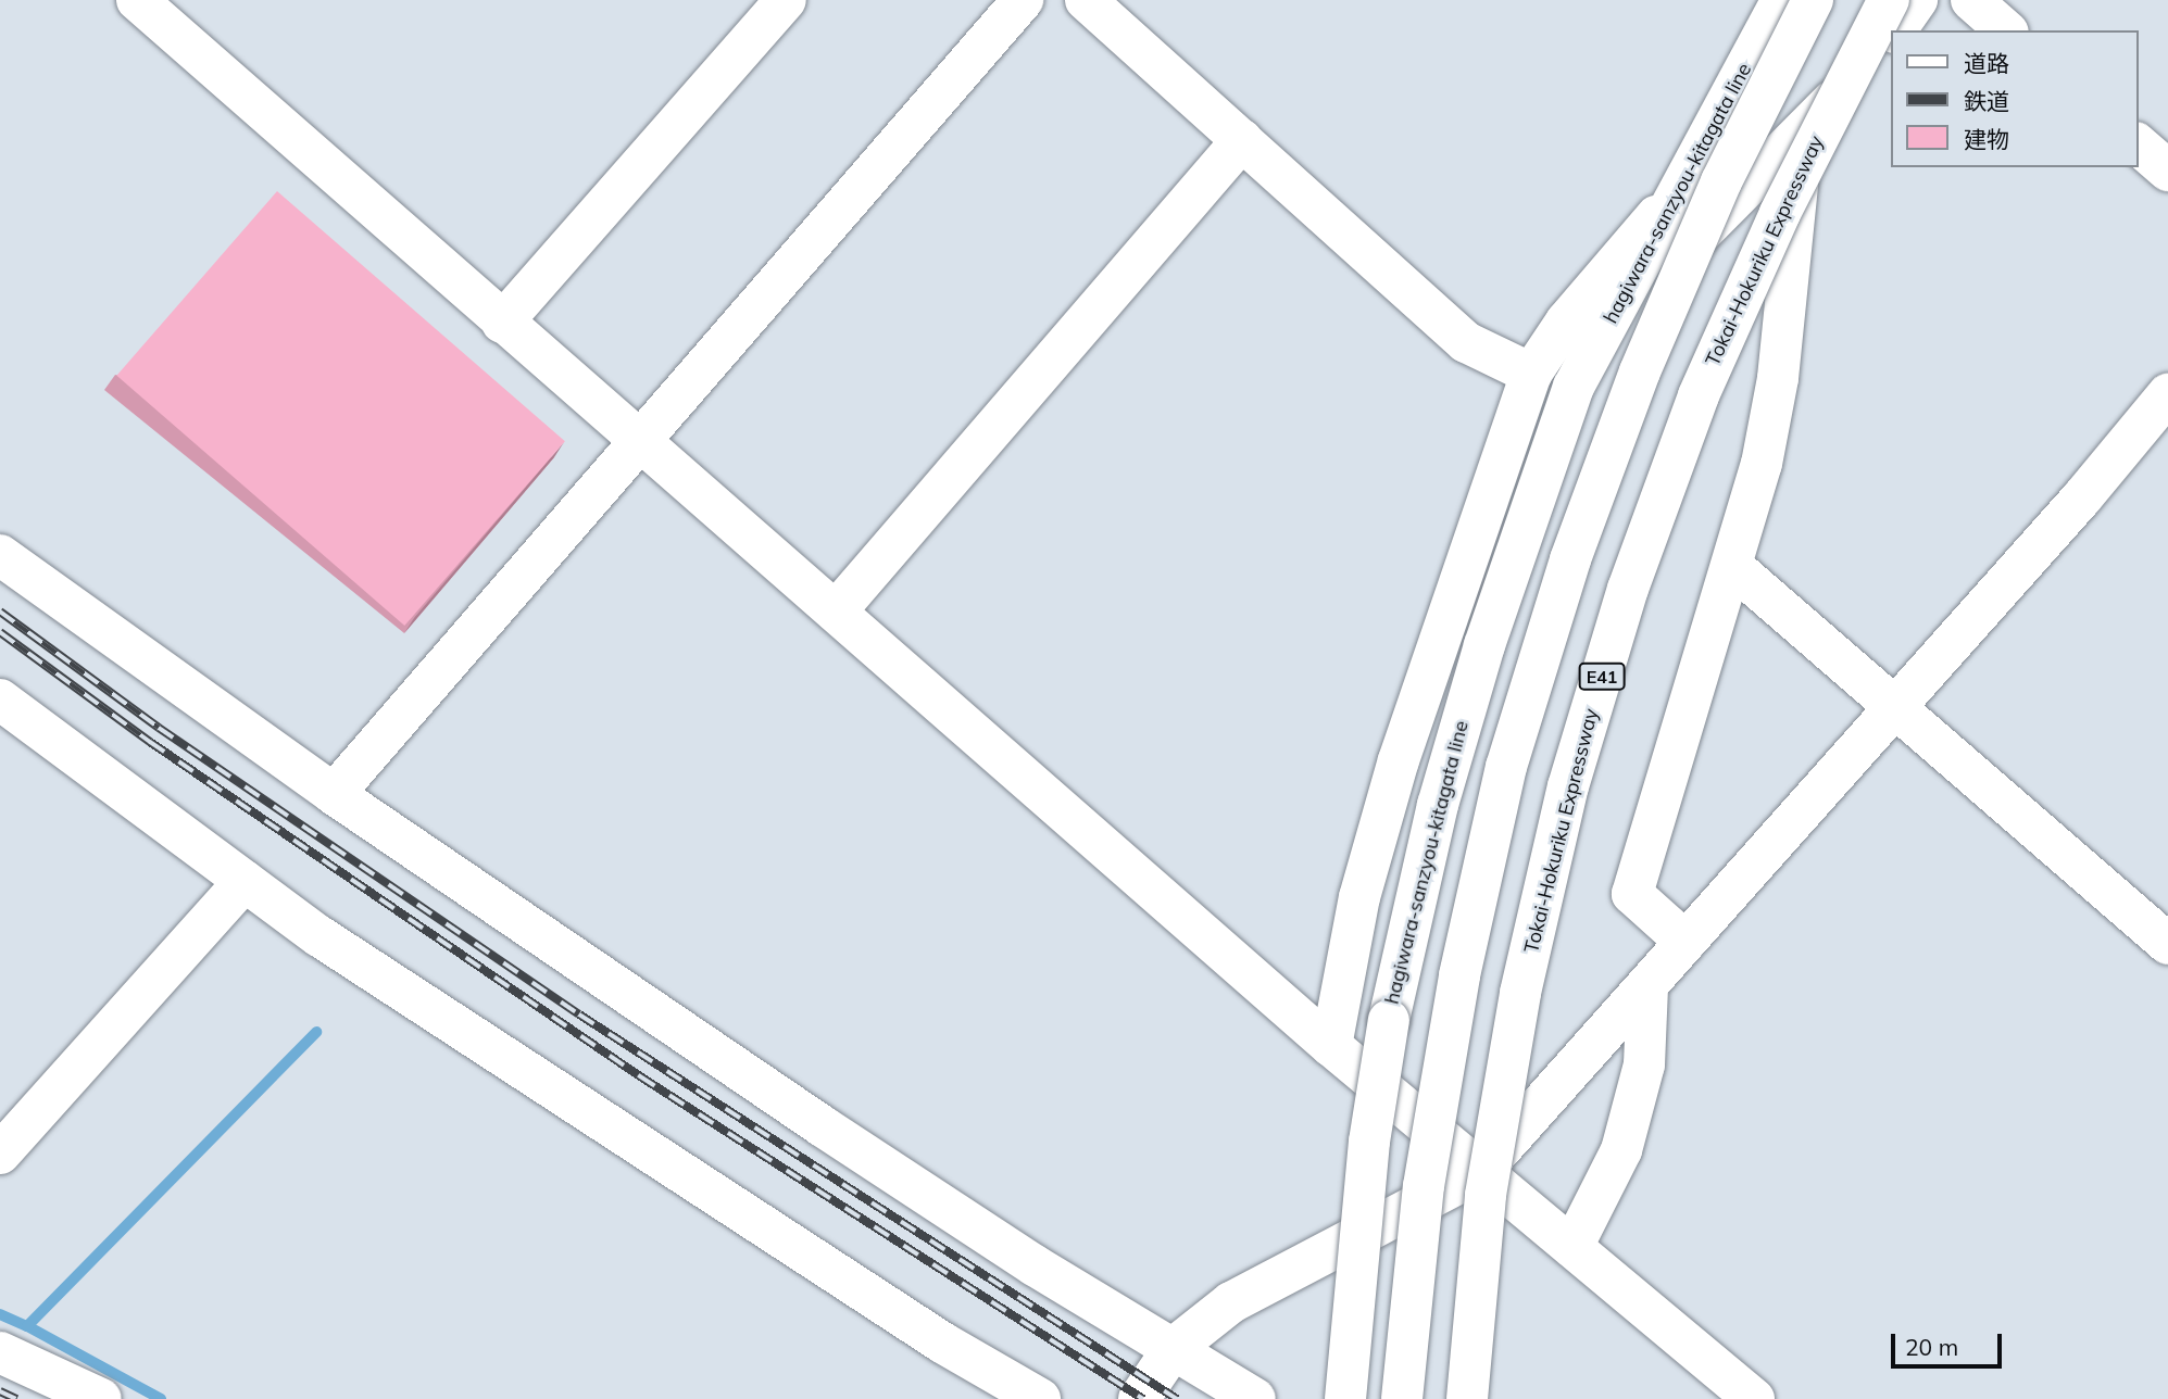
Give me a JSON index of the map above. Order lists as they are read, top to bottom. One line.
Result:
{"streets":{"main road":["hagiwara-sanzyou-kitagata line","Tokai-Hokuriku Expressway","E41"]},"legend":["道路","鉄道","建物"],"scale_bar":"20 m"}
